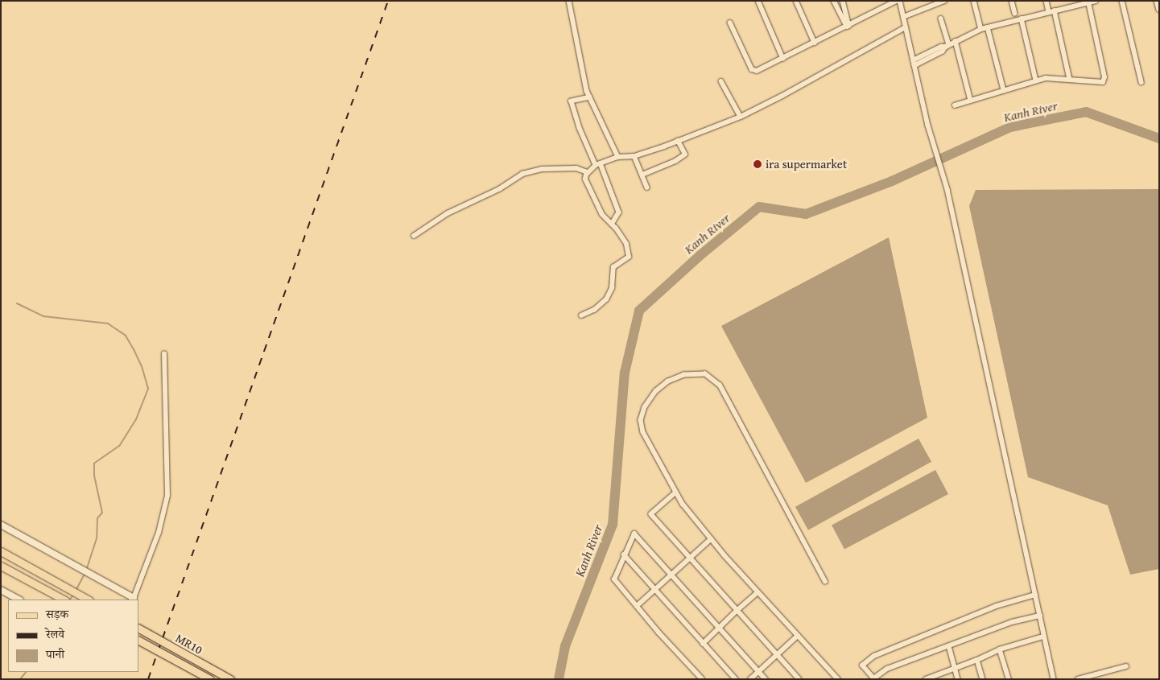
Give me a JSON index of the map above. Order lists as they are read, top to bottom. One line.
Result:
{"streets":{"main road":["MR10"]},"water":["Kanh River"],"places":["ira supermarket"],"legend":["सड़क","रेलवे","पानी"]}
